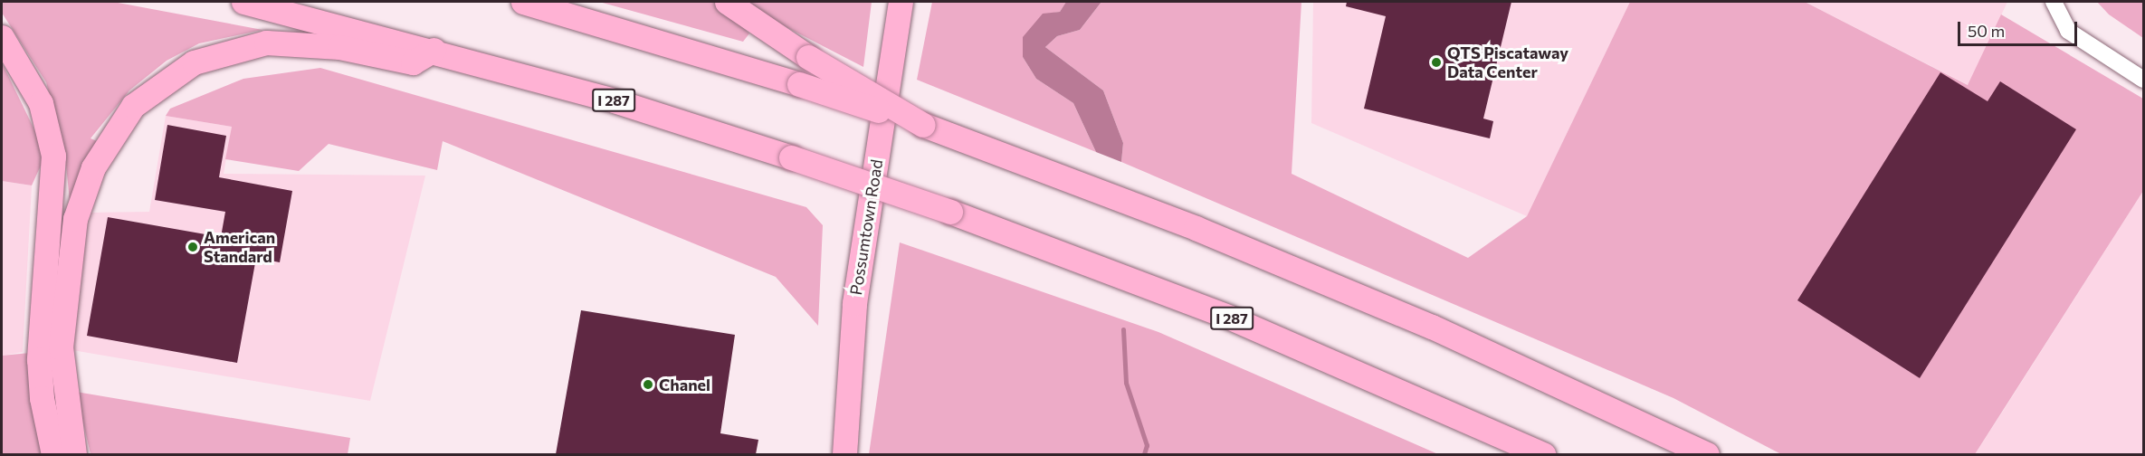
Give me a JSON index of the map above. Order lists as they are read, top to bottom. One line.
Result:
{"streets":{"highway":["I 287","Possumtown Road"]},"places":["QTS Piscataway Data Center","American Standard","Chanel"],"scale_bar":"50 m"}
